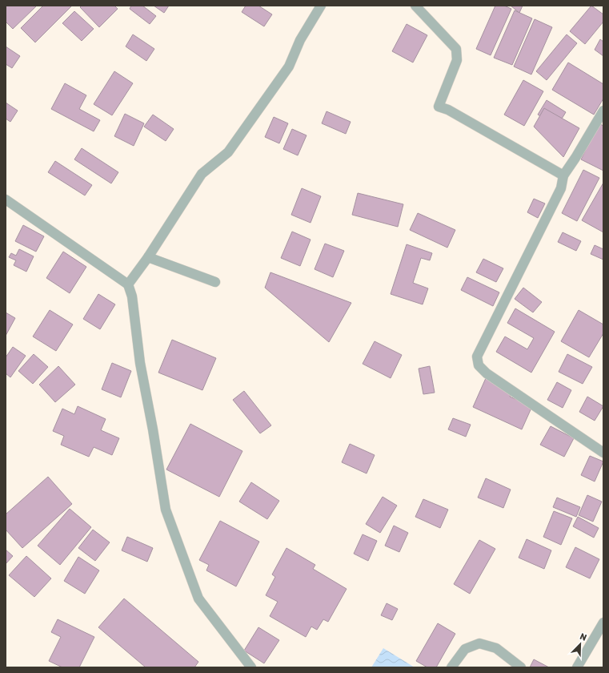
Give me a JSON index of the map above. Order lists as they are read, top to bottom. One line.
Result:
{"north":"top right"}
